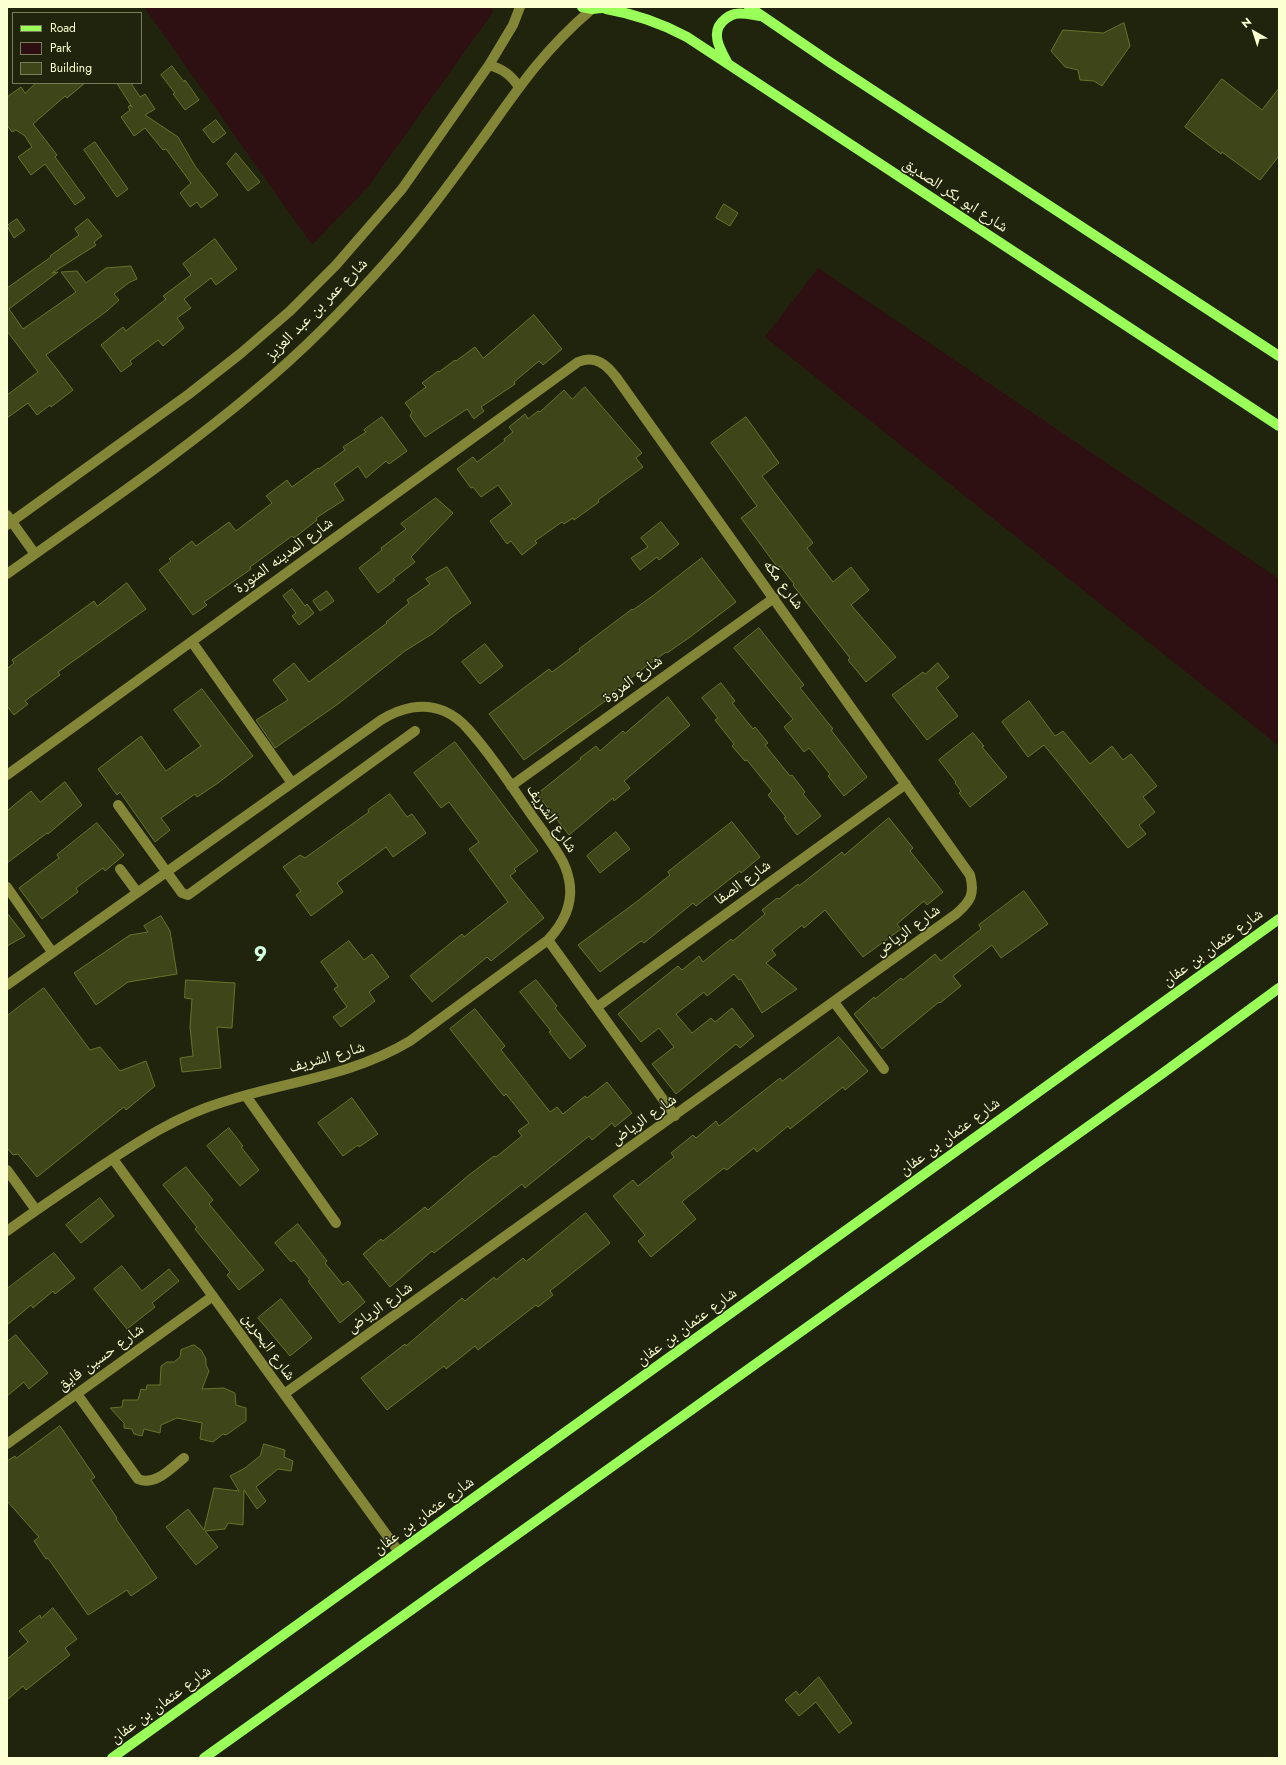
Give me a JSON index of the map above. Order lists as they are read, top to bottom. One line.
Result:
{"streets":{"main road":["شارع ابو بكر الصديق","شارع عثمان بن عفان"],"street":["شارع عمر بن عبد العزيز","شارع المدينه المنورة","شارع مكه","شارع المروة","شارع الشريف","شارع الصفا","شارع الرياض","شارع البحرين","شارع حسين فايق"]},"crossings":[["شارع ابو بكر الصديق","شارع عمر بن عبد العزيز"],["شارع المدينه المنورة","شارع مكه"],["شارع مكه","شارع المروة"],["شارع مكه","شارع الصفا"],["شارع مكه","شارع الرياض"],["شارع المروة","شارع الشريف"],["شارع الشريف","شارع البحرين"],["شارع الرياض","شارع البحرين"],["شارع عثمان بن عفان","شارع البحرين"],["شارع البحرين","شارع حسين فايق"]],"districts":["9"],"legend":["Road","Park","Building"],"north":"top left"}
